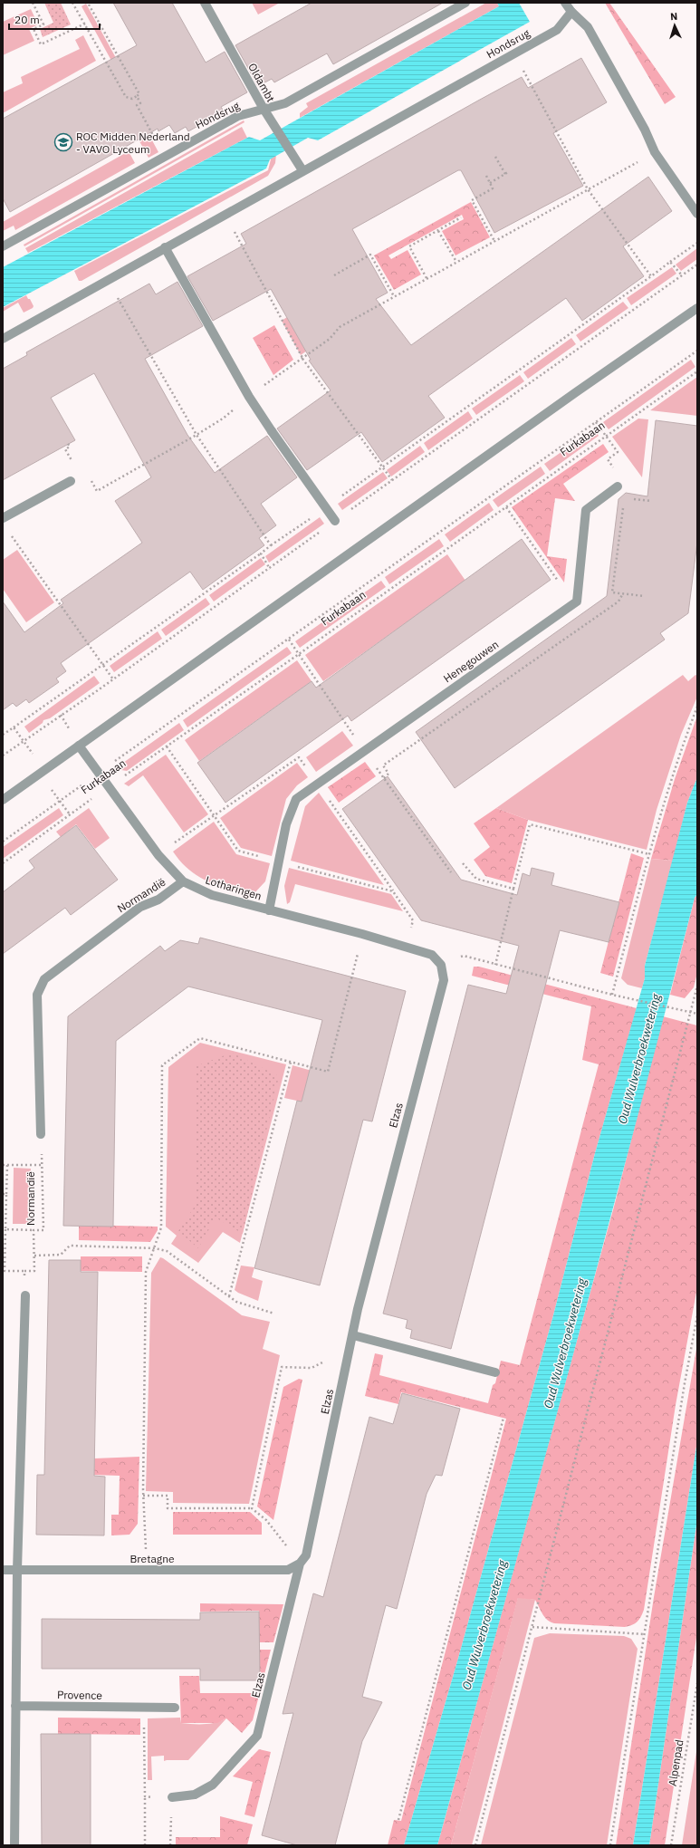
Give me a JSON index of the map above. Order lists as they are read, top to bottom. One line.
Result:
{"streets":{"street":["Hondsrug","Oldambt","Henegouwen","Lotharingen","Normandië","Elzas","Bretagne","Provence"],"path":["Furkabaan","Alpenpad"]},"crossings":[["Hondsrug","Oldambt"],["Furkabaan","Lotharingen"],["Henegouwen","Lotharingen"],["Lotharingen","Normandië"],["Lotharingen","Elzas"],["Elzas","Bretagne"]],"water":["Oud Wulverbroekwetering"],"places":{"school or university":["ROC Midden Nederland - VAVO Lyceum"]},"scale_bar":"20 m","north":"top"}
